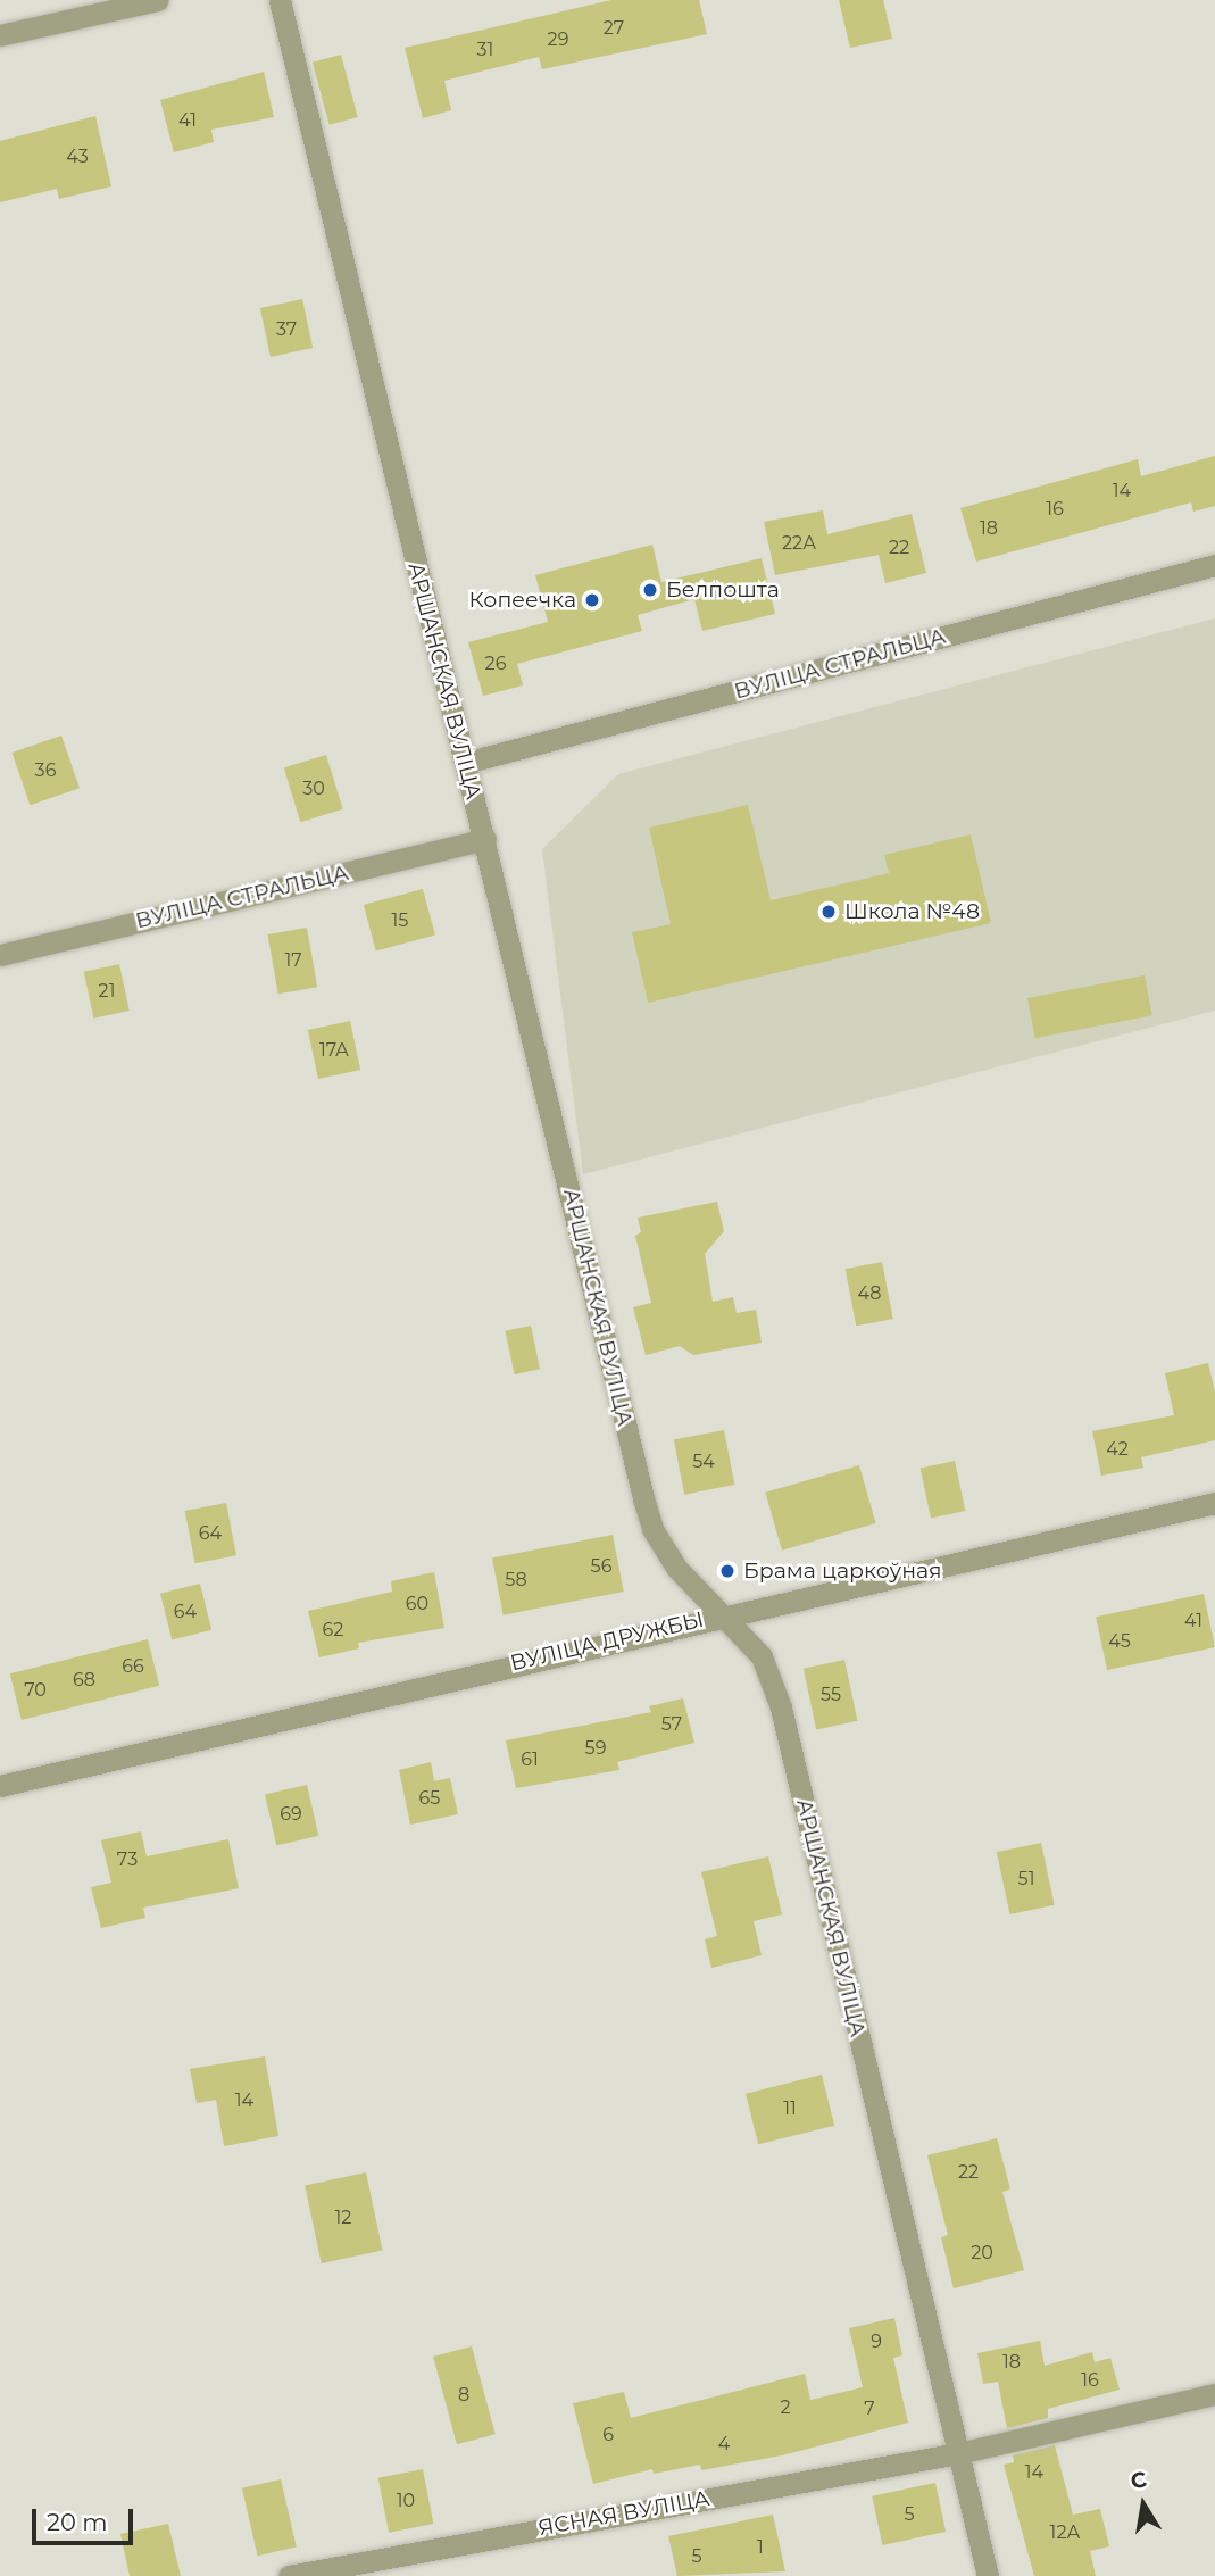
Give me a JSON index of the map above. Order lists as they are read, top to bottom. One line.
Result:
{"streets":{"street":["ВУЛІЦА СТРАЛЬЦА","АРШАНСКАЯ ВУЛІЦА","ВУЛІЦА ДРУЖБЫ","ЯСНАЯ ВУЛІЦА"]},"crossings":[["ВУЛІЦА СТРАЛЬЦА","АРШАНСКАЯ ВУЛІЦА"],["АРШАНСКАЯ ВУЛІЦА","ВУЛІЦА ДРУЖБЫ"],["АРШАНСКАЯ ВУЛІЦА","ЯСНАЯ ВУЛІЦА"]],"places":["Белпошта","Копеечка","Школа №48","Брама царкоўная"],"house_numbers":["27","29","31","41","43","37","14","16","18","22А","22","26","36","30","15","17","21","17А","48","42","54","64","56","58","60","64","41","62","45","66","68","70","55","57","59","61","65","69","73","51","14","11","22","12","20","9","18","16","8","2","7","6","4","14","10","5","12А","1","5"],"scale_bar":"20 m","north":"top"}
